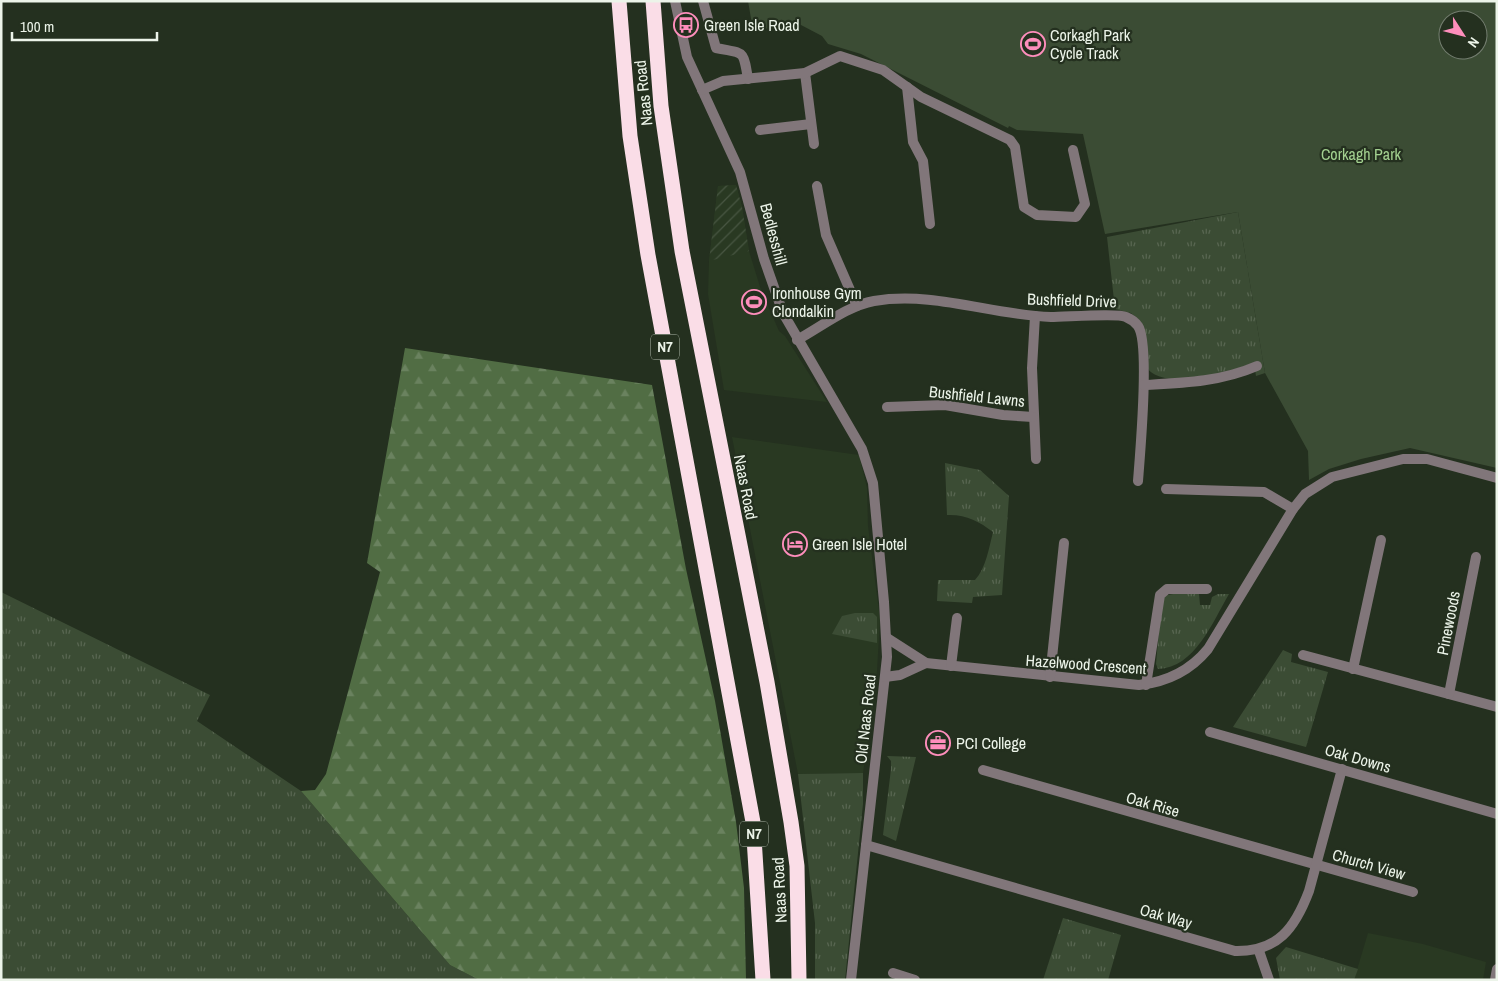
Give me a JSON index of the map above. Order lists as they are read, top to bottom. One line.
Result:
{"streets":{"highway":["Naas Road","N7"],"street":["Bedlesshill","Bushfield Drive","Bushfield Lawns","Pinewoods","Hazelwood Crescent","Old Naas Road","Oak Downs","Oak Rise","Church View","Oak Way"]},"crossings":[["Bedlesshill","Bushfield Drive"],["Bedlesshill","Old Naas Road"],["Bushfield Drive","Bushfield Lawns"],["Old Naas Road","Oak Way"],["Oak Rise","Church View"]],"parks":["Corkagh Park"],"places":{"bus stop":["Green Isle Road"],"sports":["Corkagh Park Cycle Track","Ironhouse Gym Clondalkin"],"hotel":["Green Isle Hotel"],"office":["PCI College"]},"scale_bar":"100 m","north":"bottom right"}
